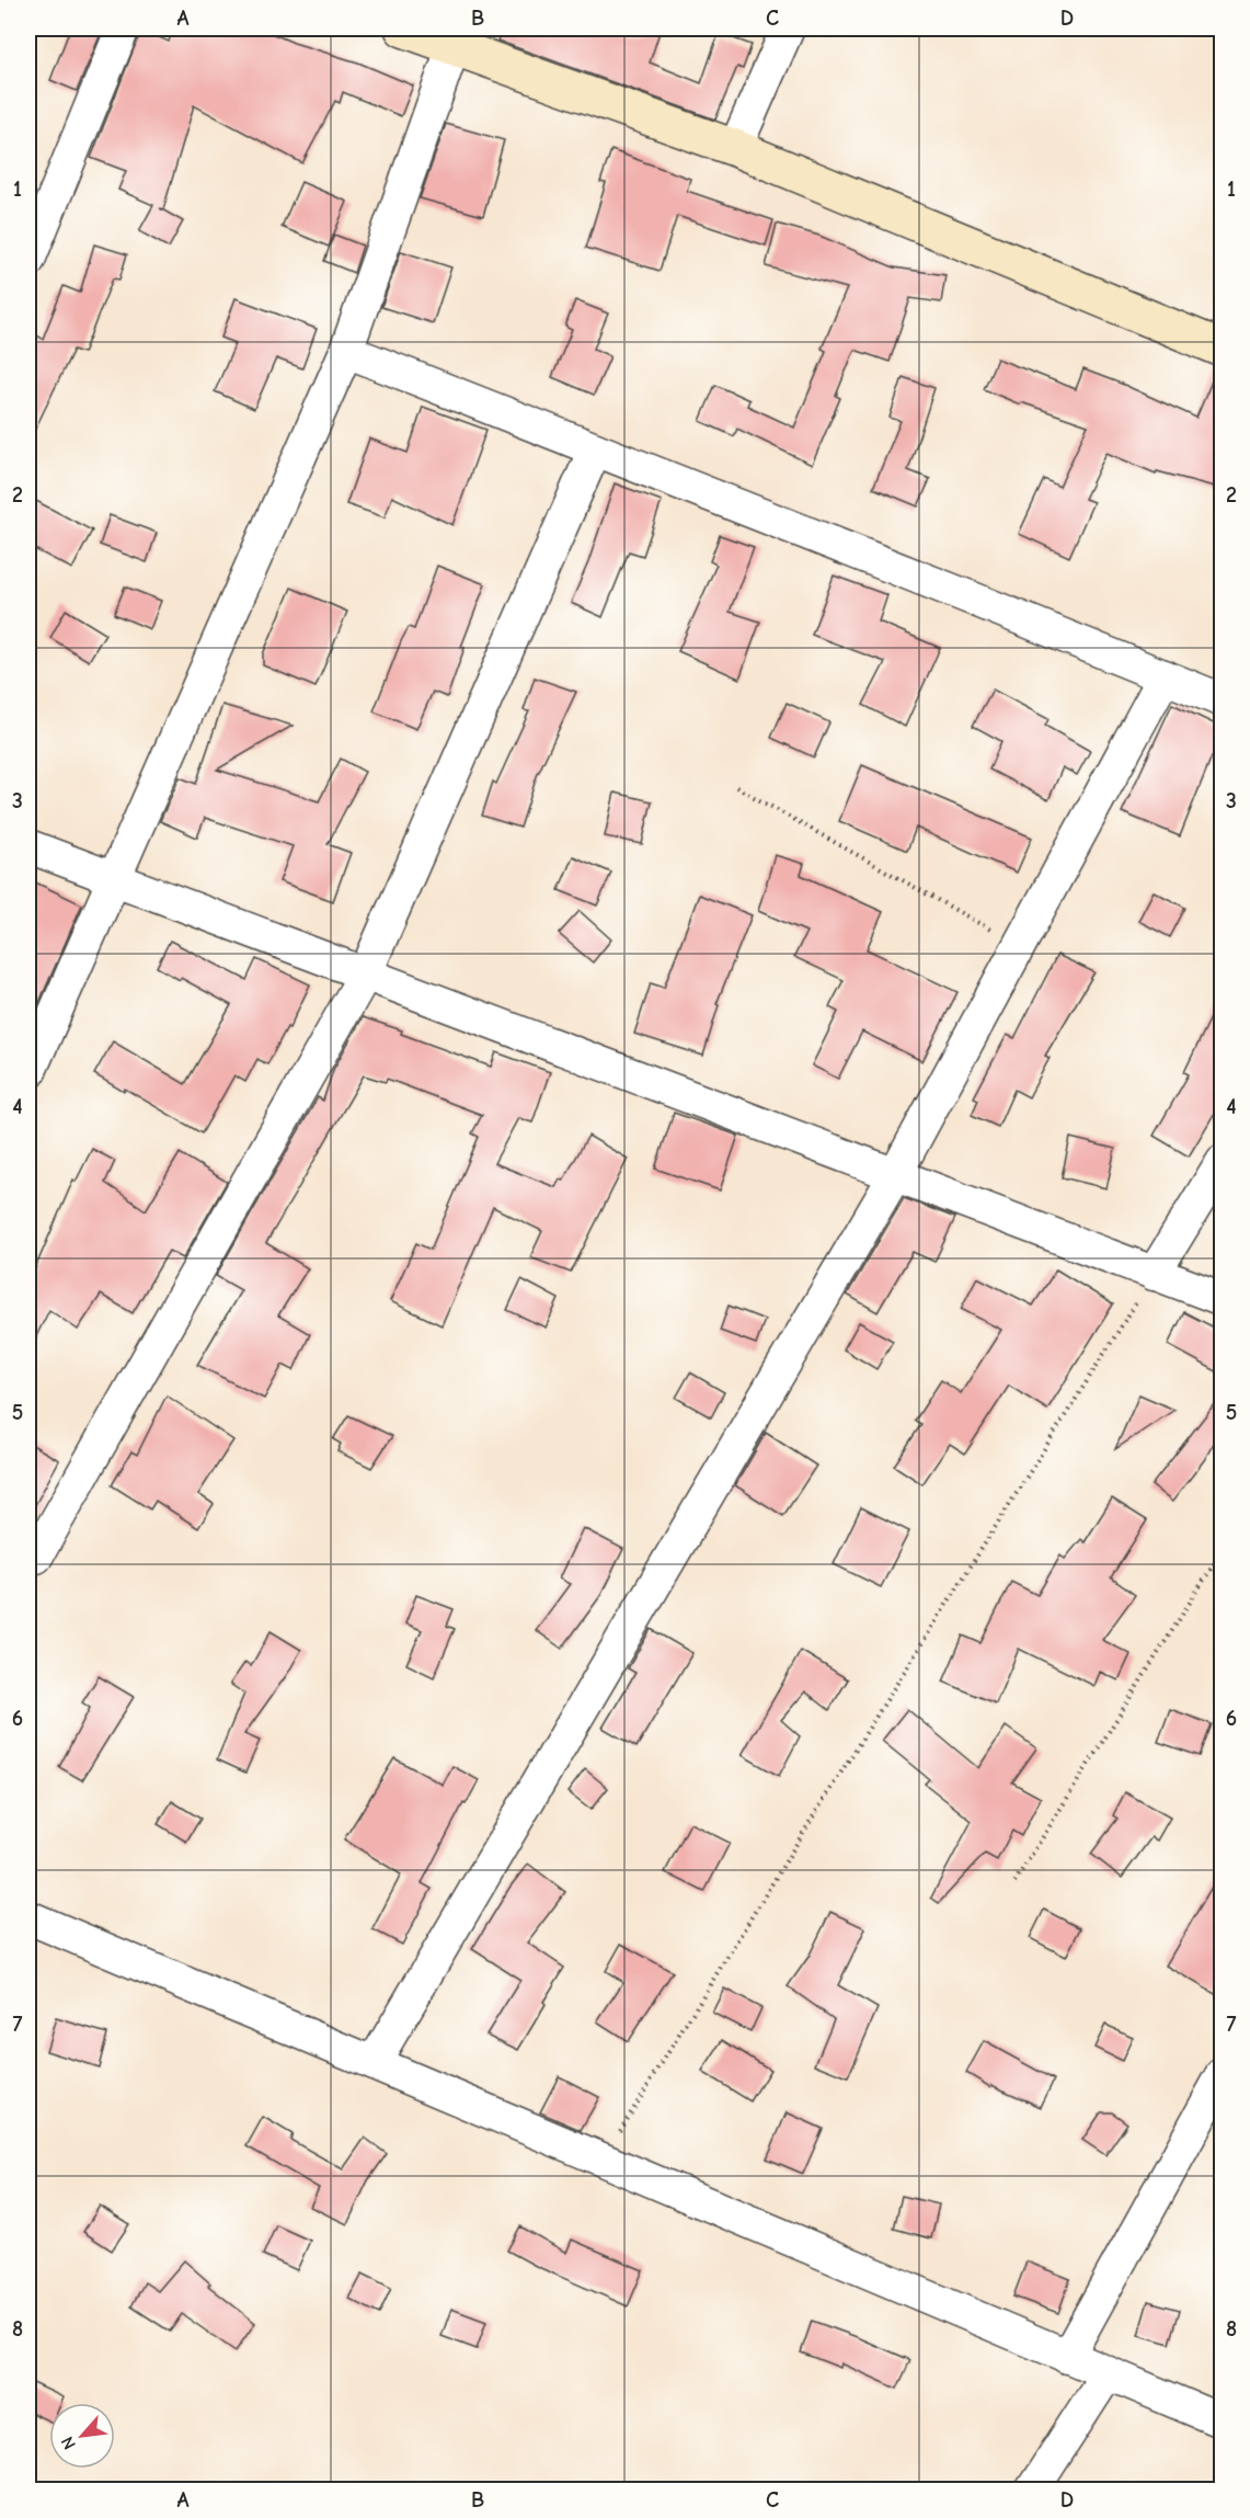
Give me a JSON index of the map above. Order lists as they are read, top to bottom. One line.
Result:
{"north":"bottom left","grid":{"columns":["A","B","C","D"],"rows":["1","2","3","4","5","6","7","8"]}}
